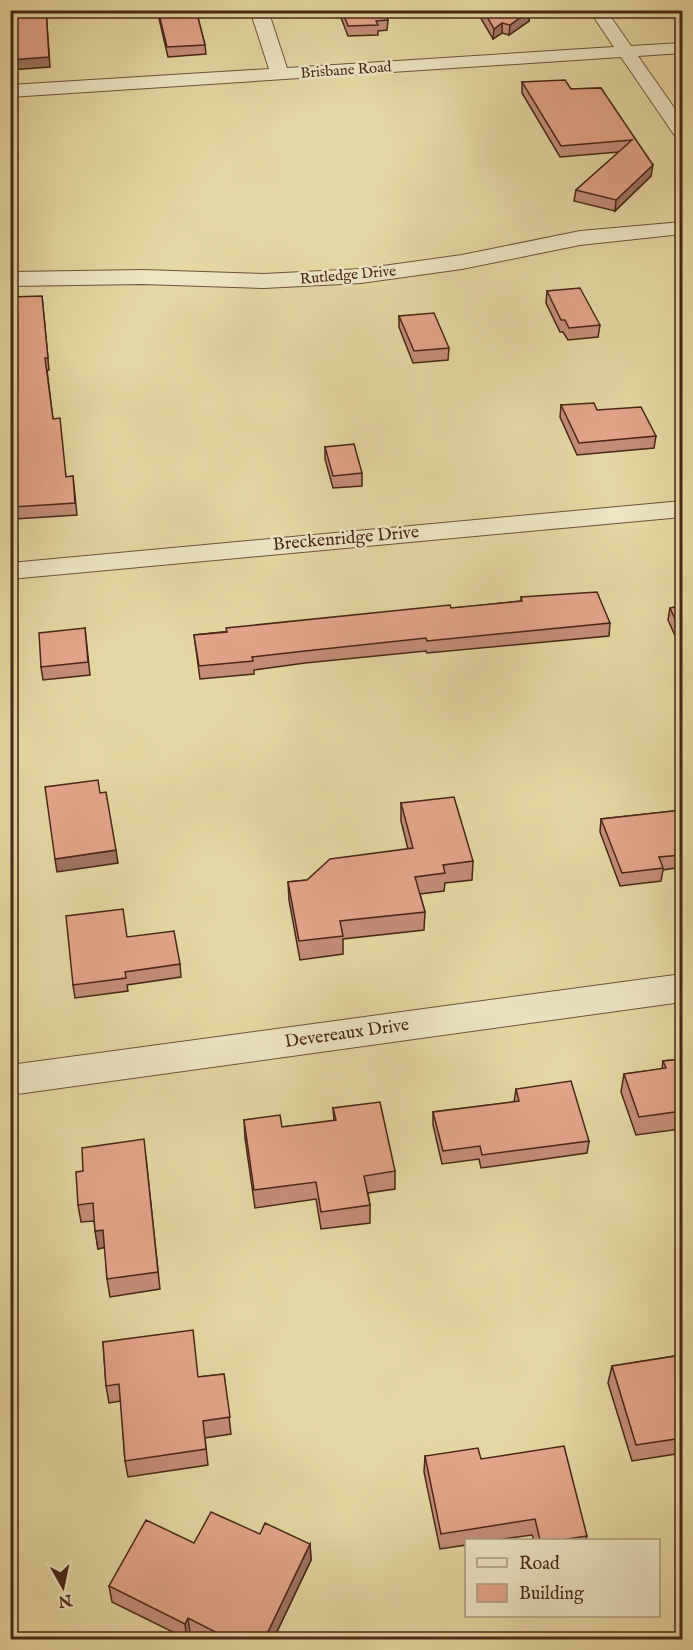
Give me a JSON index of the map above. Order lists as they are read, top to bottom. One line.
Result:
{"streets":{"street":["Brisbane Road","Rutledge Drive","Breckenridge Drive","Devereaux Drive"]},"legend":["Road","Building"],"north":"bottom"}
